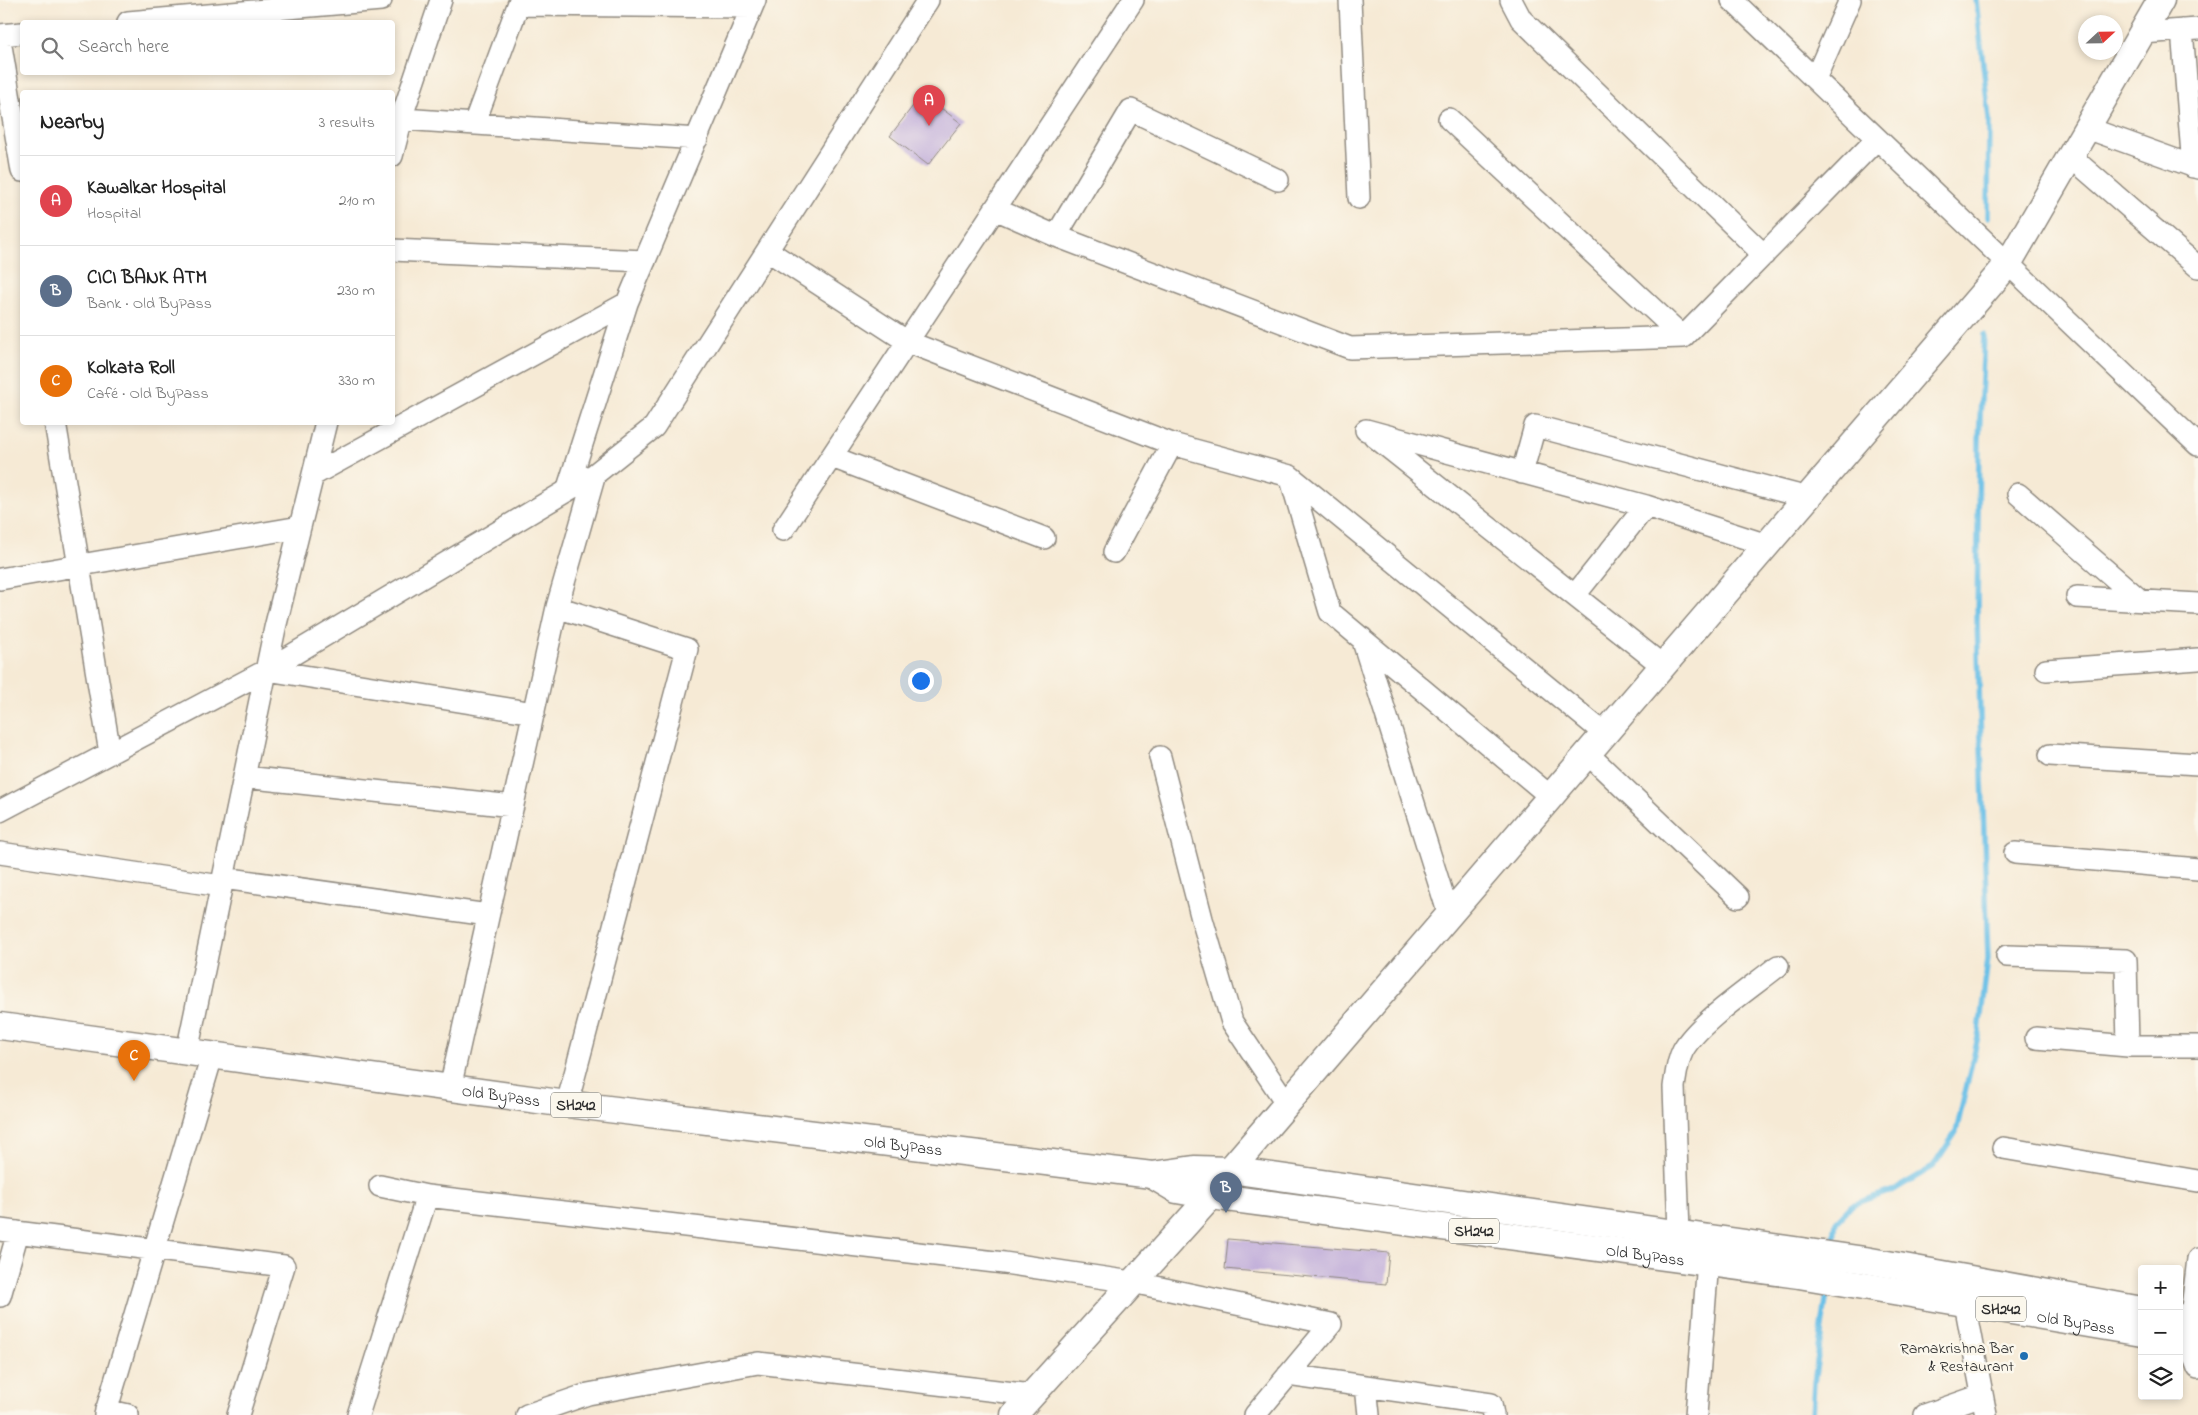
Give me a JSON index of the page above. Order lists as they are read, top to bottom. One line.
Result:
{"streets":{"main road":["Old ByPass","SH242"]},"places":["Ramakrishna Bar & Restaurant"],"north":"right","page":{"search":"Search here","pins":["A","C","B"],"heading":["Nearby","3 results"],"list":[{"mark":"A","name":"Kawalkar Hospital","note":"Hospital","value":"210 m"},{"mark":"B","name":"CICI BANK ATM","note":"Bank · Old ByPass","value":"230 m"},{"mark":"C","name":"Kolkata Roll","note":"Café · Old ByPass","value":"330 m"}],"map_buttons":["+","−"]}}
